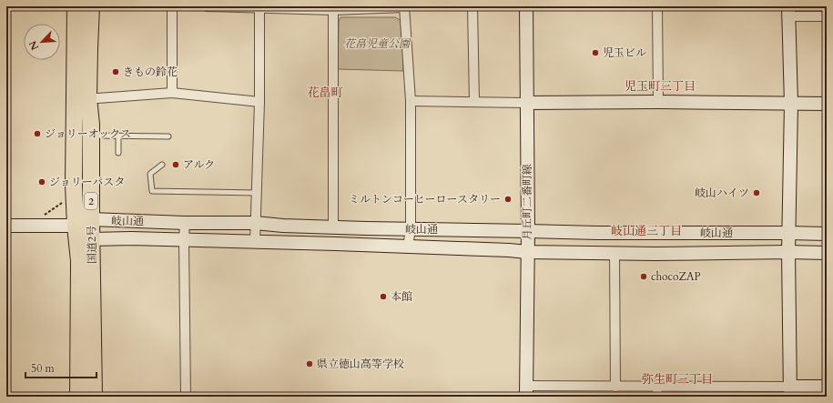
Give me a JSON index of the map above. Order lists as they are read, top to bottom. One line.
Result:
{"streets":{"highway":["2","国道2号"],"street":["月丘町二番町線","岐山通"]},"crossings":[["月丘町二番町線","岐山通"],["岐山通","国道2号"]],"districts":["児玉町三丁目","花畠町","岐山通三丁目","弥生町三丁目"],"parks":["花畠児童公園"],"places":["児玉ビル","きもの鈴花","ジョリーオックス","アルク","ジョリーパスタ","岐山ハイツ","ミルトンコーヒーロースタリー","chocoZAP","本館","県立徳山高等学校"],"scale_bar":"50 m","north":"bottom left"}
